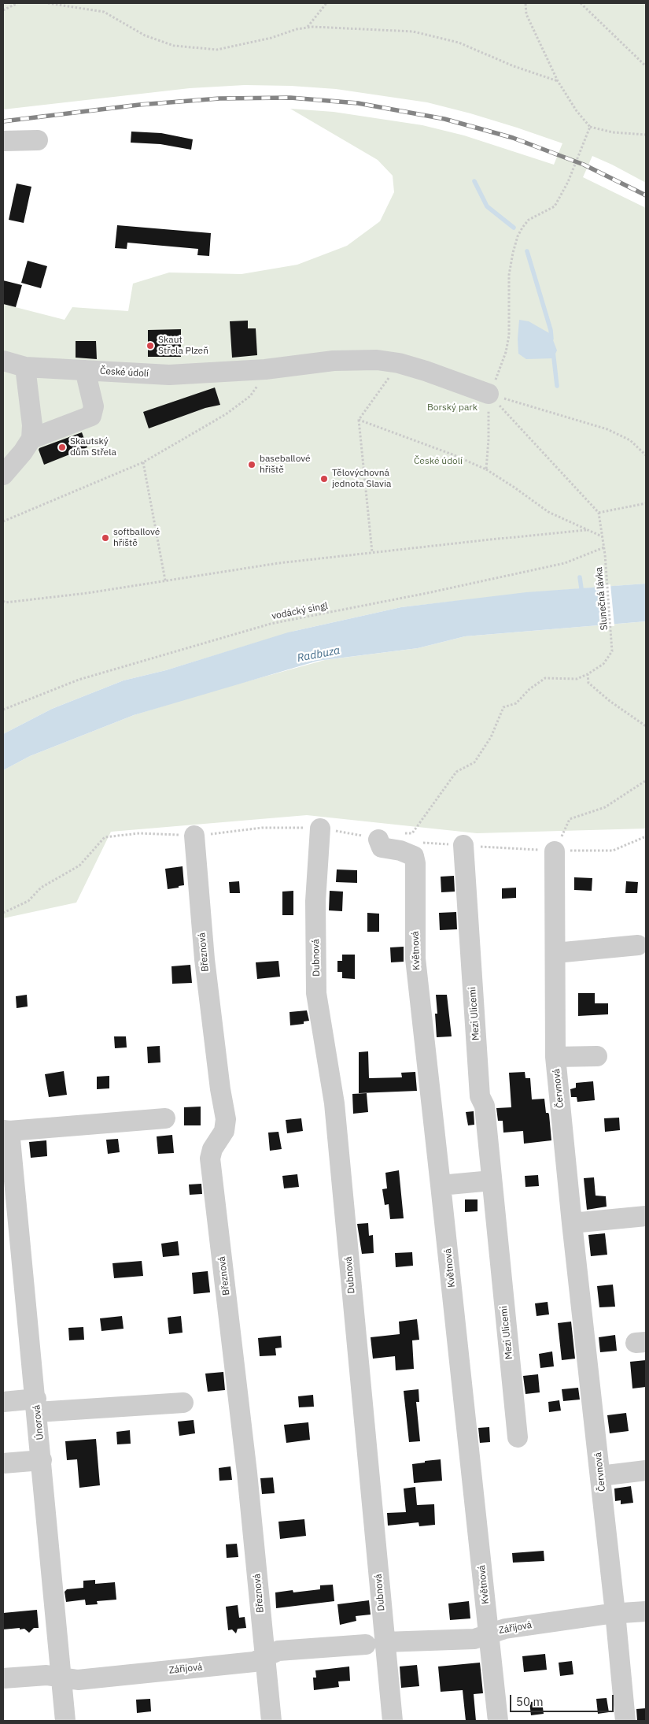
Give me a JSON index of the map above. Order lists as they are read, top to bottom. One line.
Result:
{"streets":{"street":["České údolí","Květnová","Březnová","Dubnová","Mezi Ulicemi","Červnová","Únorová","Zářijová"],"path":["Slunečná lávka","vodácký singl"]},"crossings":[["Slunečná lávka","vodácký singl"],["Květnová","Zářijová"],["Březnová","Zářijová"],["Dubnová","Zářijová"],["Červnová","Zářijová"],["Únorová","Zářijová"]],"water":["Radbuza"],"parks":["Borský park","České údolí"],"places":["Skaut Střela Plzeň","Skautský dům Střela","baseballové hřiště","Tělovýchovná jednota Slavia","softballové hřiště"],"scale_bar":"50 m"}
